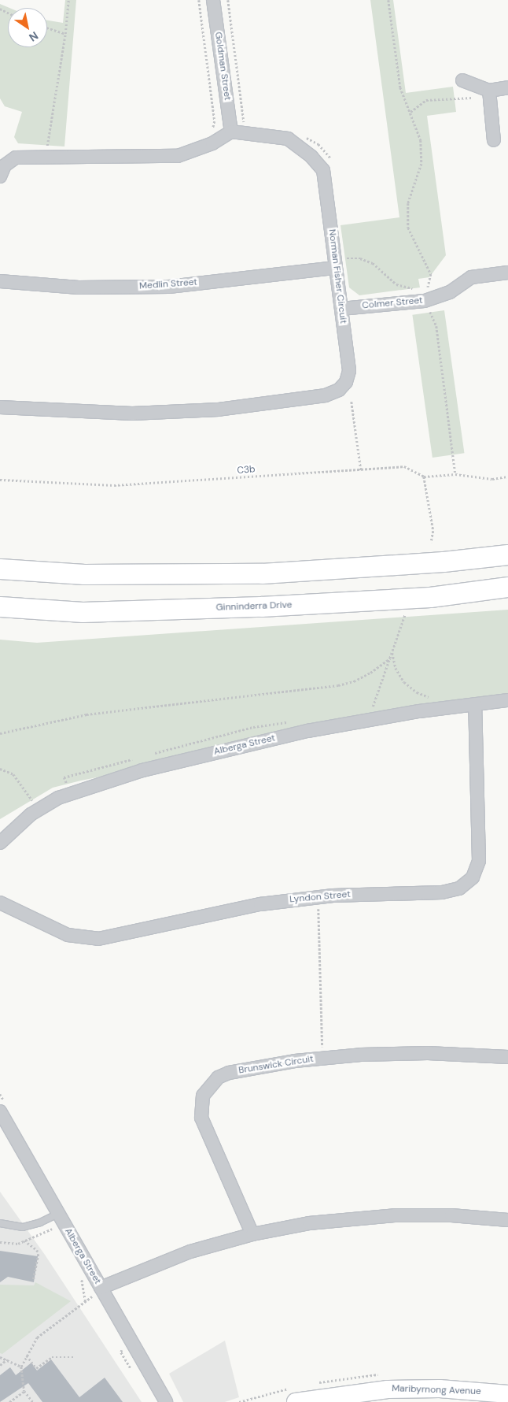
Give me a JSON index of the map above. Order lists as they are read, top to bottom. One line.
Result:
{"streets":{"main road":["Ginninderra Drive"],"street":["Goldman Street","Norman Fisher Circuit","Medlin Street","Colmer Street","Alberga Street","Lyndon Street","Brunswick Circuit","Maribyrnong Avenue"],"path":["C3b"]},"crossings":[["Goldman Street","Norman Fisher Circuit"],["Norman Fisher Circuit","Medlin Street"],["Norman Fisher Circuit","Colmer Street"],["Alberga Street","Lyndon Street"]],"north":"bottom right"}
